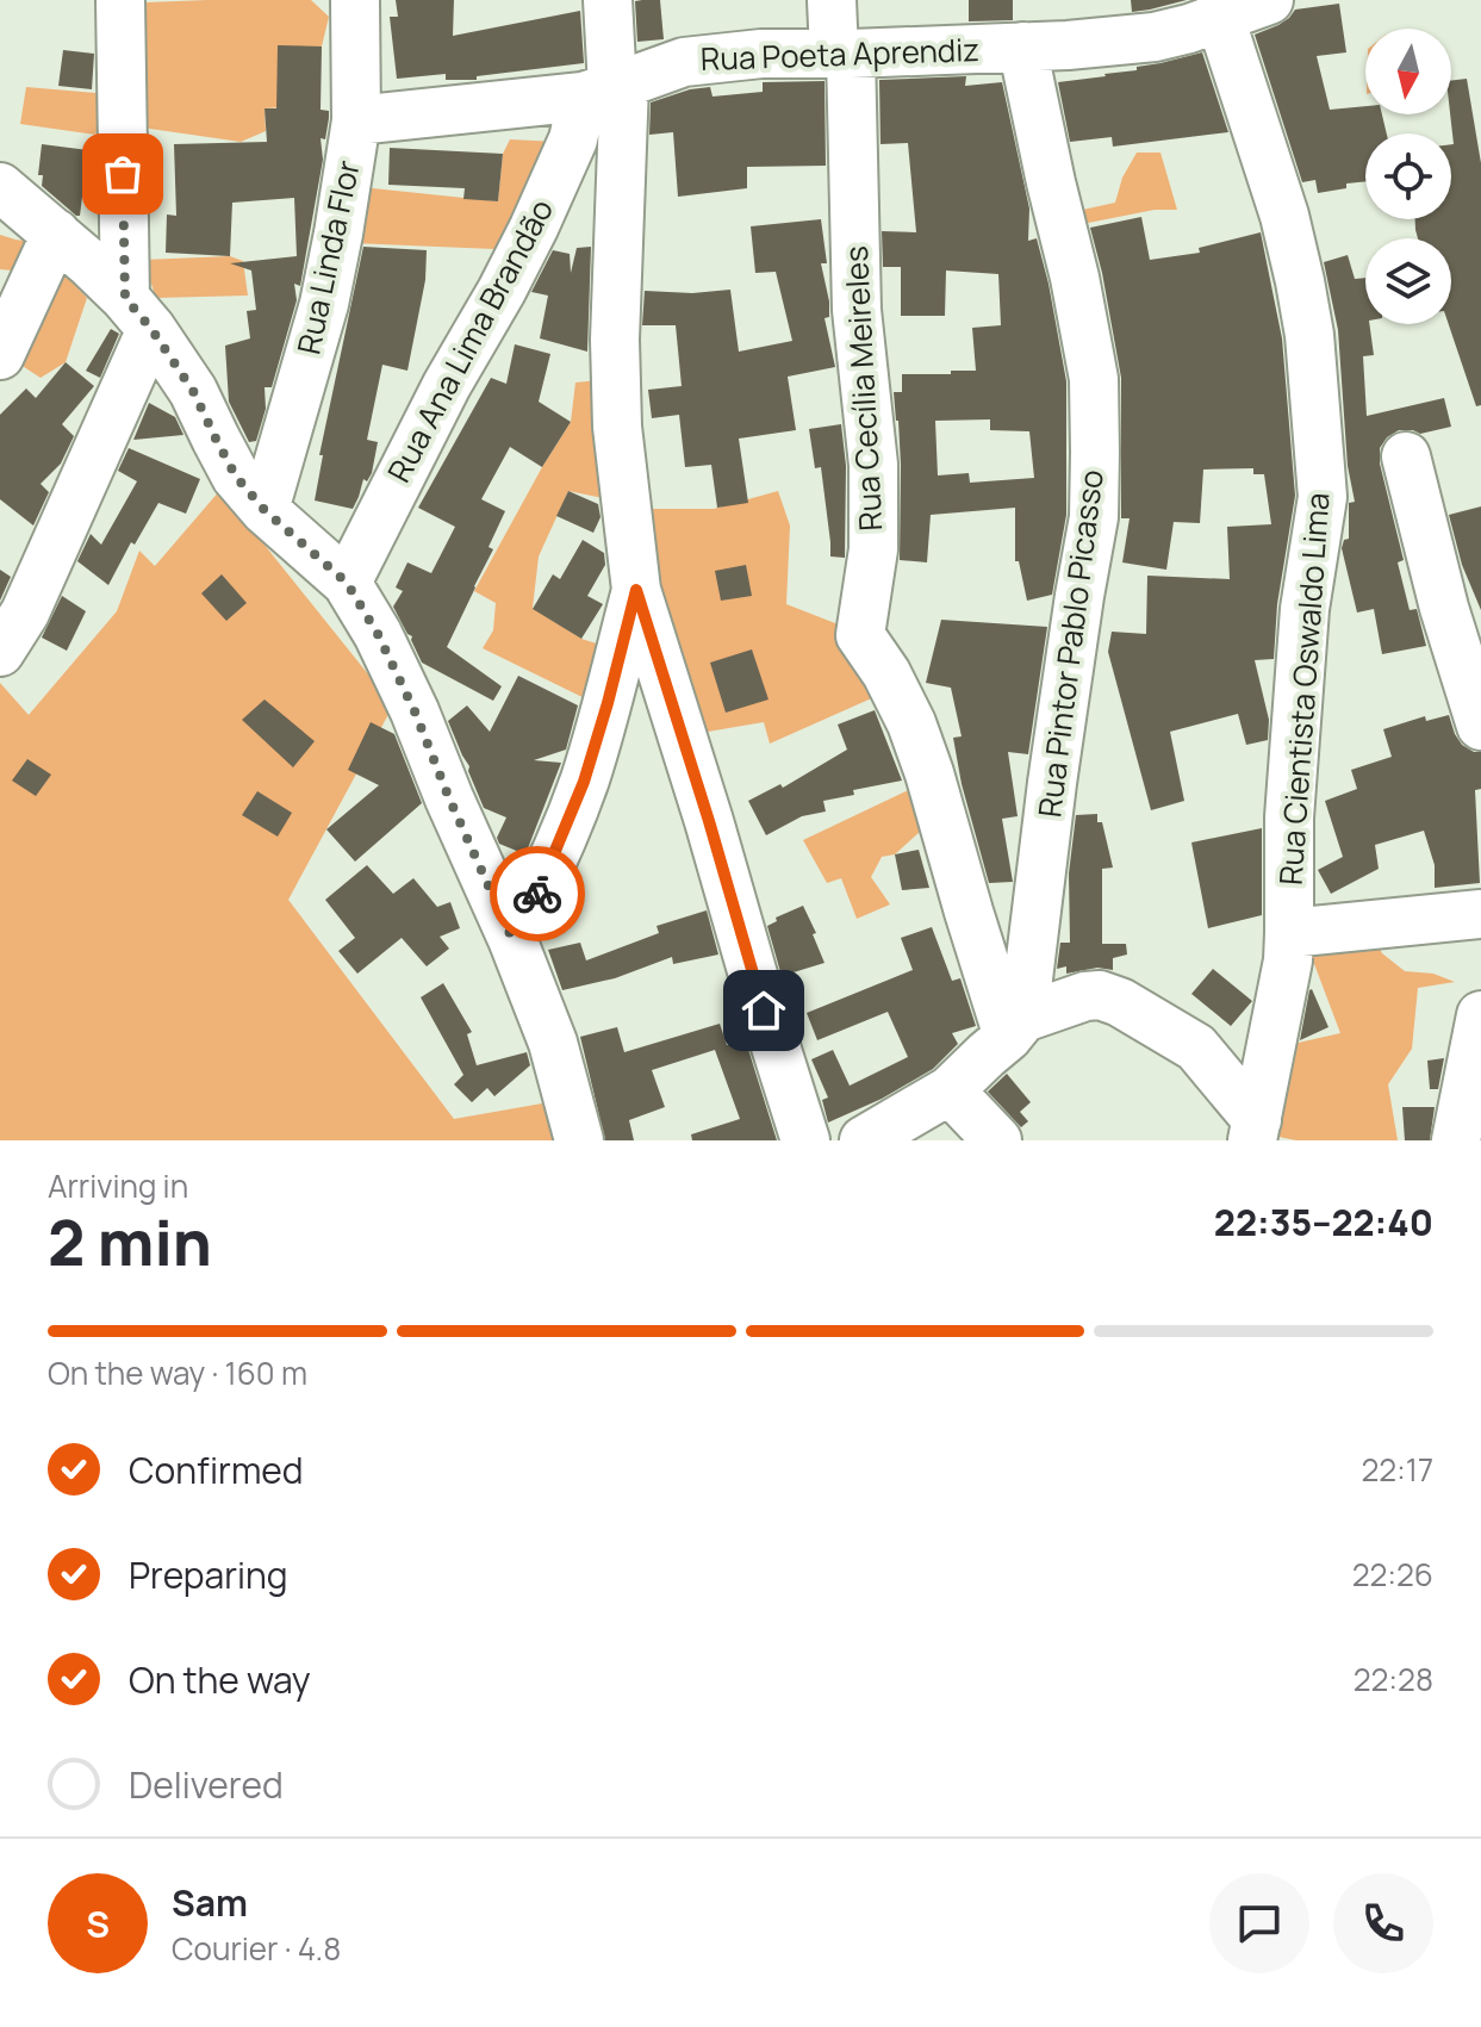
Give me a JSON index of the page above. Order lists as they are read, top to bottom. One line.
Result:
{"streets":{"street":["Rua Poeta Aprendiz","Rua Linda Flor","Rua Ana Lima Brandão","Rua Cecília Meireles","Rua Pintor Pablo Picasso","Rua Cientista Oswaldo Lima"]},"crossings":[["Rua Poeta Aprendiz","Rua Linda Flor"],["Rua Poeta Aprendiz","Rua Ana Lima Brandão"],["Rua Poeta Aprendiz","Rua Cecília Meireles"],["Rua Poeta Aprendiz","Rua Pintor Pablo Picasso"],["Rua Poeta Aprendiz","Rua Cientista Oswaldo Lima"],["Rua Cecília Meireles","Rua Pintor Pablo Picasso"]],"north":"bottom","page":{"heading":["2 min","Arriving in","22:35–22:40"],"panel":["Sam","Courier · 4.8"],"bar":"On the way · 160 m","list":[["Confirmed","22:17"],["Preparing","22:26"],["On the way","22:28"],"Delivered"],"round":"S"}}
